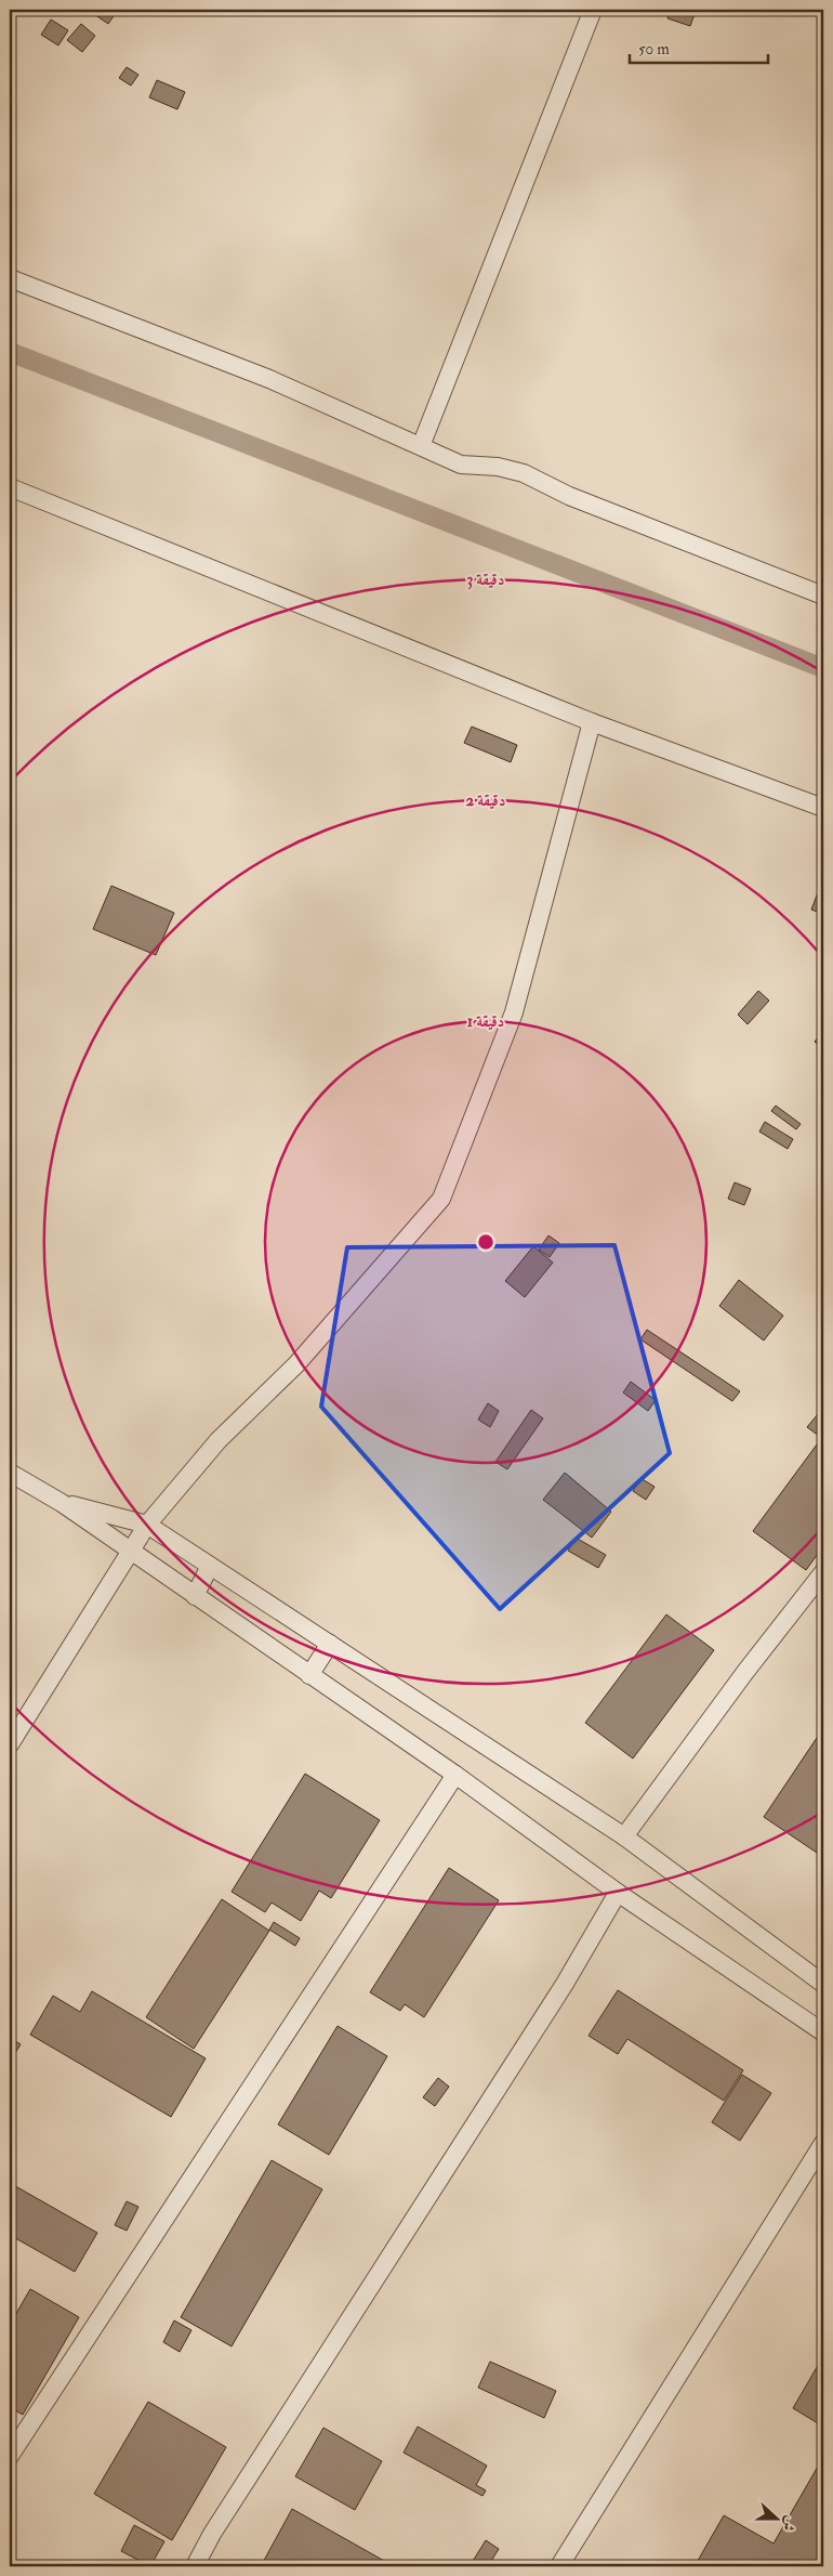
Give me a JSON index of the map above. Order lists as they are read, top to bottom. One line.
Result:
{"scale_bar":"50 m","north":"right","rings":["3 دقيقة","2 دقيقة","1 دقيقة"]}
